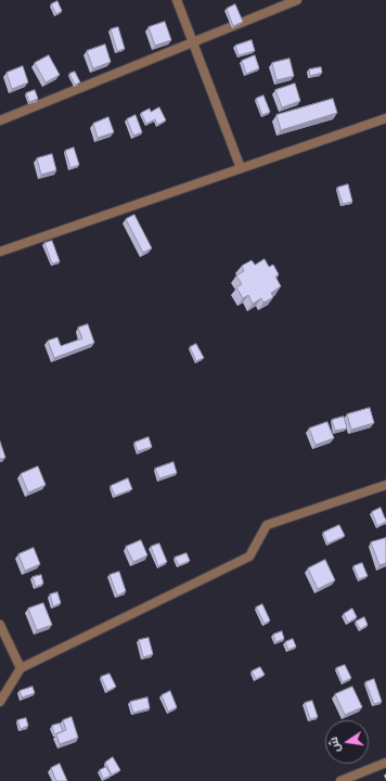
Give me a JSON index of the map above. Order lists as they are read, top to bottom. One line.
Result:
{"north":"left"}
